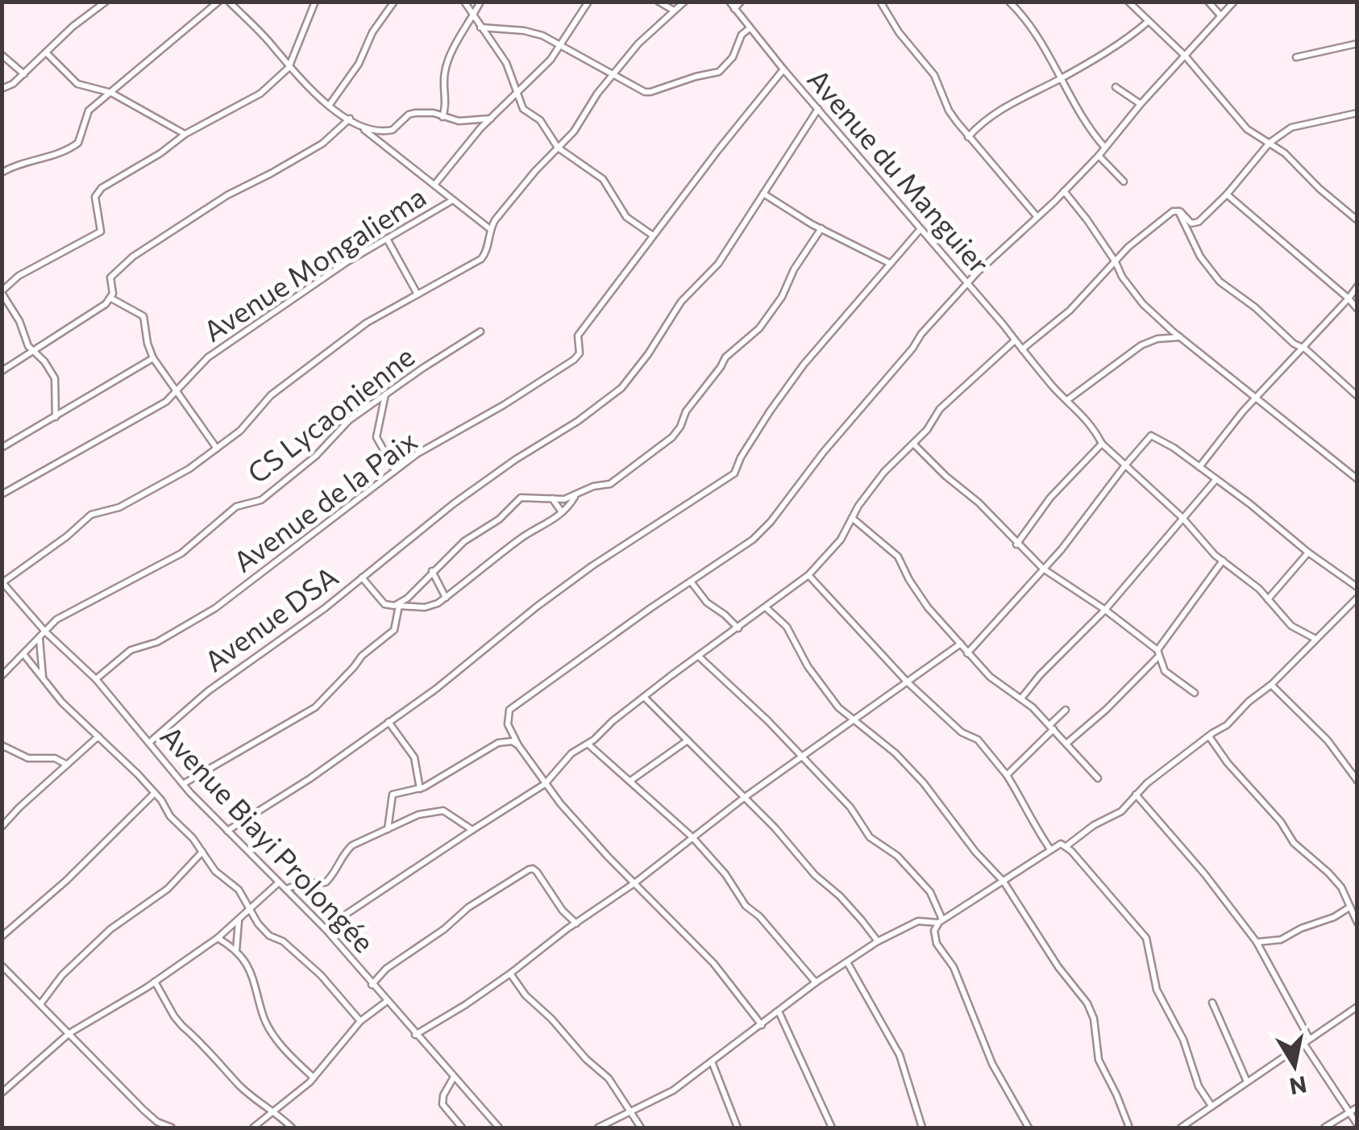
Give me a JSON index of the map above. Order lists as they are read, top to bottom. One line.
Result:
{"streets":{"street":["Avenue du Manguier","Avenue Mongaliema","CS Lycaonienne","Avenue de la Paix","Avenue DSA","Avenue Biayi Prolongée"]},"crossings":[["CS Lycaonienne","Avenue Biayi Prolongée"],["Avenue de la Paix","Avenue Biayi Prolongée"],["Avenue DSA","Avenue Biayi Prolongée"]],"north":"bottom"}
